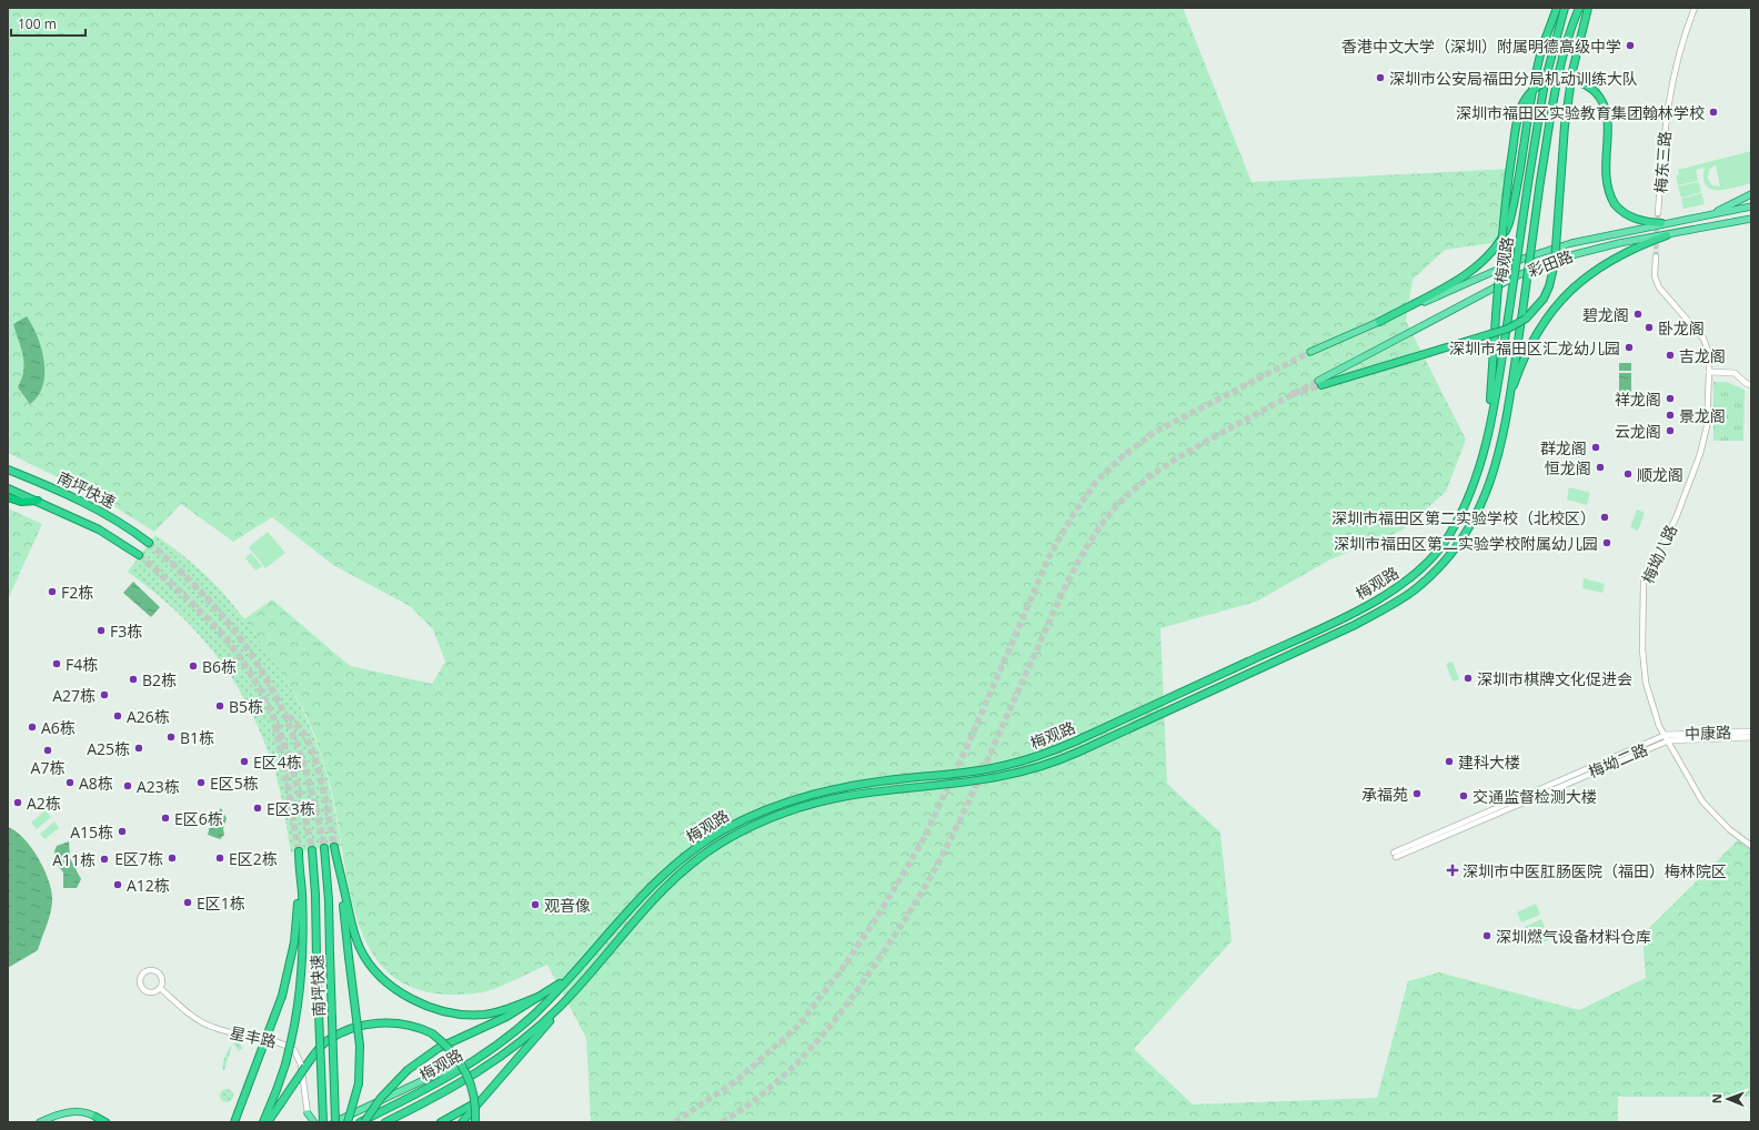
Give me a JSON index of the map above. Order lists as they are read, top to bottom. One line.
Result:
{"streets":{"highway":["梅观路","南坪快速"],"main road":["彩田路","中康路"],"street":["梅东三路","梅坳八路","梅坳二路","星丰路"]},"crossings":[["梅坳八路","中康路"],["梅坳八路","梅坳二路"],["中康路","梅坳二路"]],"places":{"other":["香港中文大学（深圳）附属明德高级中学","深圳市公安局福田分局机动训练大队","深圳市福田区实验教育集团翰林学校","碧龙阁","卧龙阁","深圳市福田区汇龙幼儿园","吉龙阁","祥龙阁","景龙阁","云龙阁","群龙阁","恒龙阁","顺龙阁","深圳市福田区第二实验学校（北校区）","深圳市福田区第二实验学校附属幼儿园","F2栋","F3栋","F4栋","B6栋","深圳市棋牌文化促进会","B2栋","A27栋","B5栋","A26栋","A6栋","B1栋","A25栋","A7栋","E区4栋","建科大楼","A8栋","E区5栋","A23栋","承福苑","交通监督检测大楼","A2栋","E区3栋","E区6栋","A15栋","E区7栋","E区2栋","A11栋","A12栋","E区1栋","观音像","深圳燃气设备材料仓库"],"health":["深圳市中医肛肠医院（福田）梅林院区"]},"scale_bar":"100 m","north":"left"}
